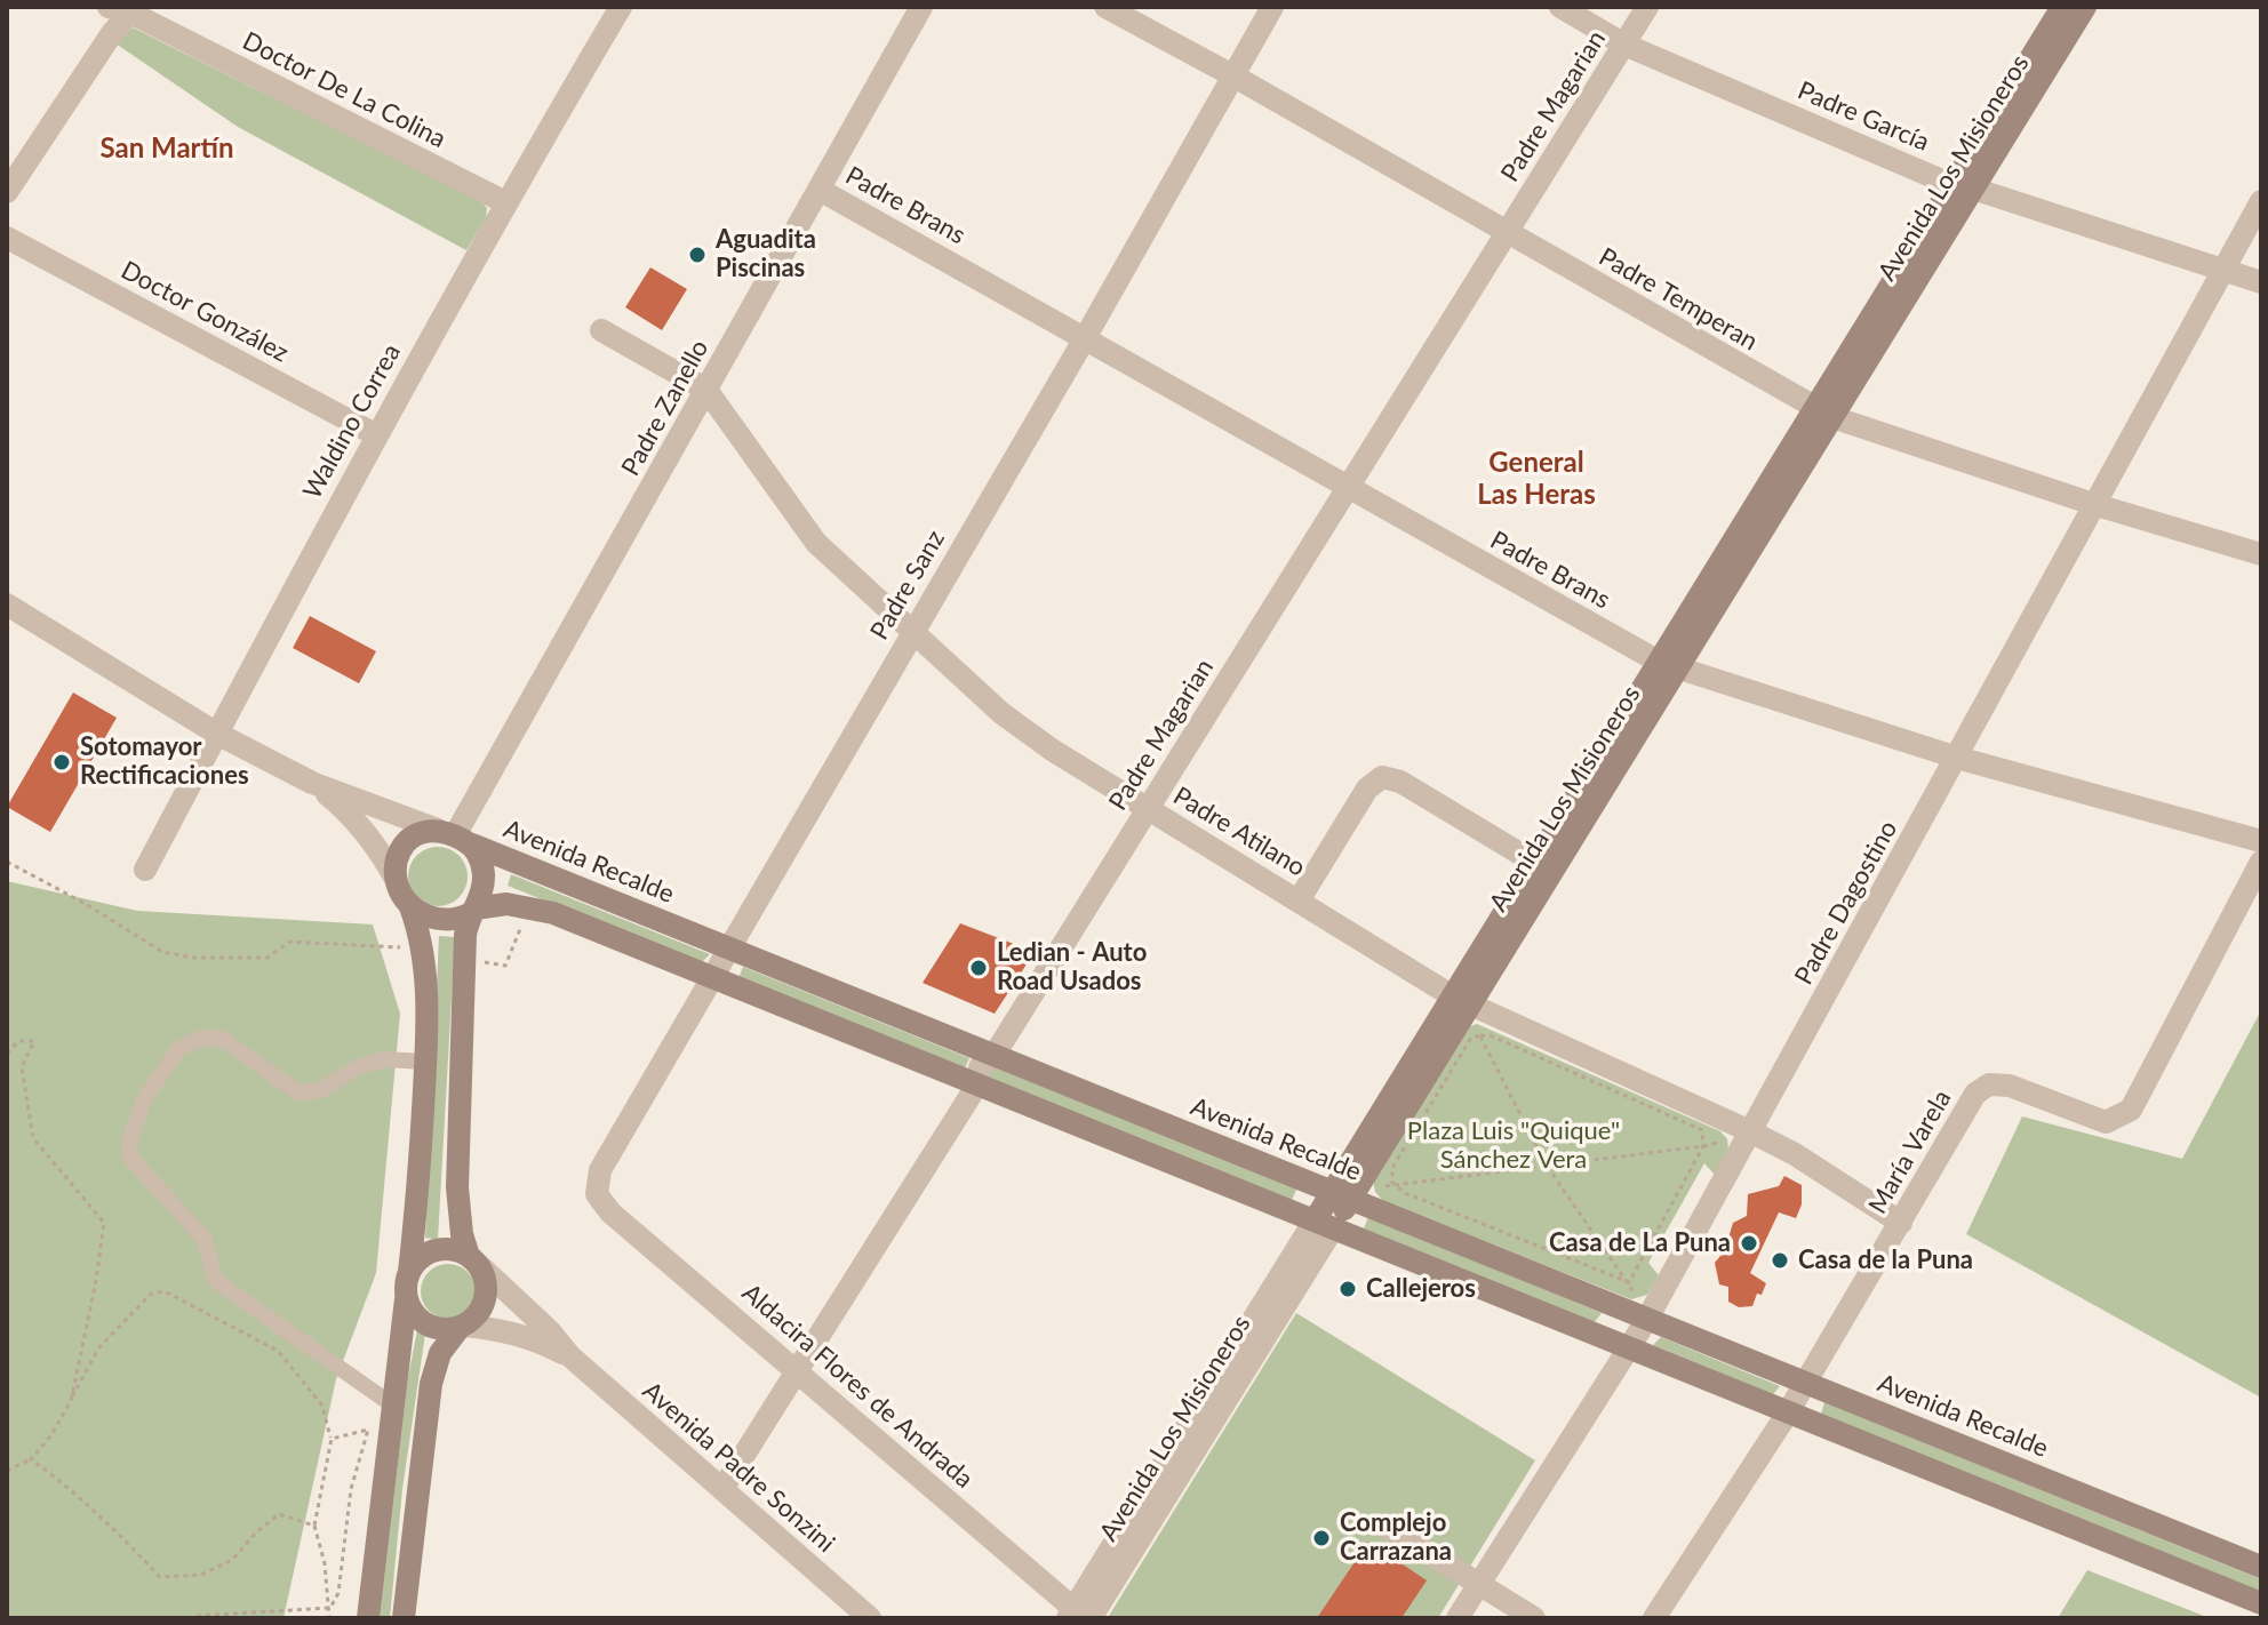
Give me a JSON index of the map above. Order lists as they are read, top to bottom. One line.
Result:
{"streets":{"main road":["Avenida Los Misioneros","Avenida Recalde"],"street":["Doctor De La Colina","Padre Magarian","Padre García","Padre Brans","Padre Temperan","Doctor González","Padre Zanello","Waldino Correa","Padre Sanz","Padre Atilano","Padre Dagostino","María Varela","Aldacira Flores de Andrada","Avenida Padre Sonzini"]},"crossings":[["Doctor De La Colina","Waldino Correa"],["Padre Magarian","Padre García"],["Padre Magarian","Padre Brans"],["Padre Magarian","Padre Temperan"],["Padre Magarian","Padre Atilano"],["Padre Magarian","Avenida Recalde"],["Padre Magarian","Aldacira Flores de Andrada"],["Padre Magarian","Avenida Padre Sonzini"],["Padre García","Avenida Los Misioneros"],["Padre García","Padre Dagostino"],["Avenida Los Misioneros","Padre Brans"],["Avenida Los Misioneros","Padre Temperan"],["Avenida Los Misioneros","Padre Atilano"],["Avenida Los Misioneros","Avenida Recalde"],["Avenida Los Misioneros","Aldacira Flores de Andrada"],["Padre Brans","Padre Zanello"],["Padre Brans","Padre Sanz"],["Padre Brans","Padre Dagostino"],["Padre Temperan","Padre Sanz"],["Padre Temperan","Padre Dagostino"],["Doctor González","Waldino Correa"],["Padre Zanello","Padre Atilano"],["Padre Zanello","Avenida Recalde"],["Waldino Correa","Avenida Recalde"],["Padre Sanz","Padre Atilano"],["Padre Sanz","Avenida Recalde"],["Padre Sanz","Aldacira Flores de Andrada"],["Padre Atilano","Padre Dagostino"],["Padre Atilano","María Varela"],["Avenida Recalde","Padre Dagostino"],["Avenida Recalde","María Varela"]],"districts":["San Martín","General Las Heras"],"parks":["Plaza Luis \"Quique\" Sánchez Vera"],"places":["Aguadita Piscinas","Sotomayor Rectificaciones","Ledian - Auto Road Usados","Casa de La Puna","Casa de la Puna","Callejeros","Complejo Carrazana"]}
